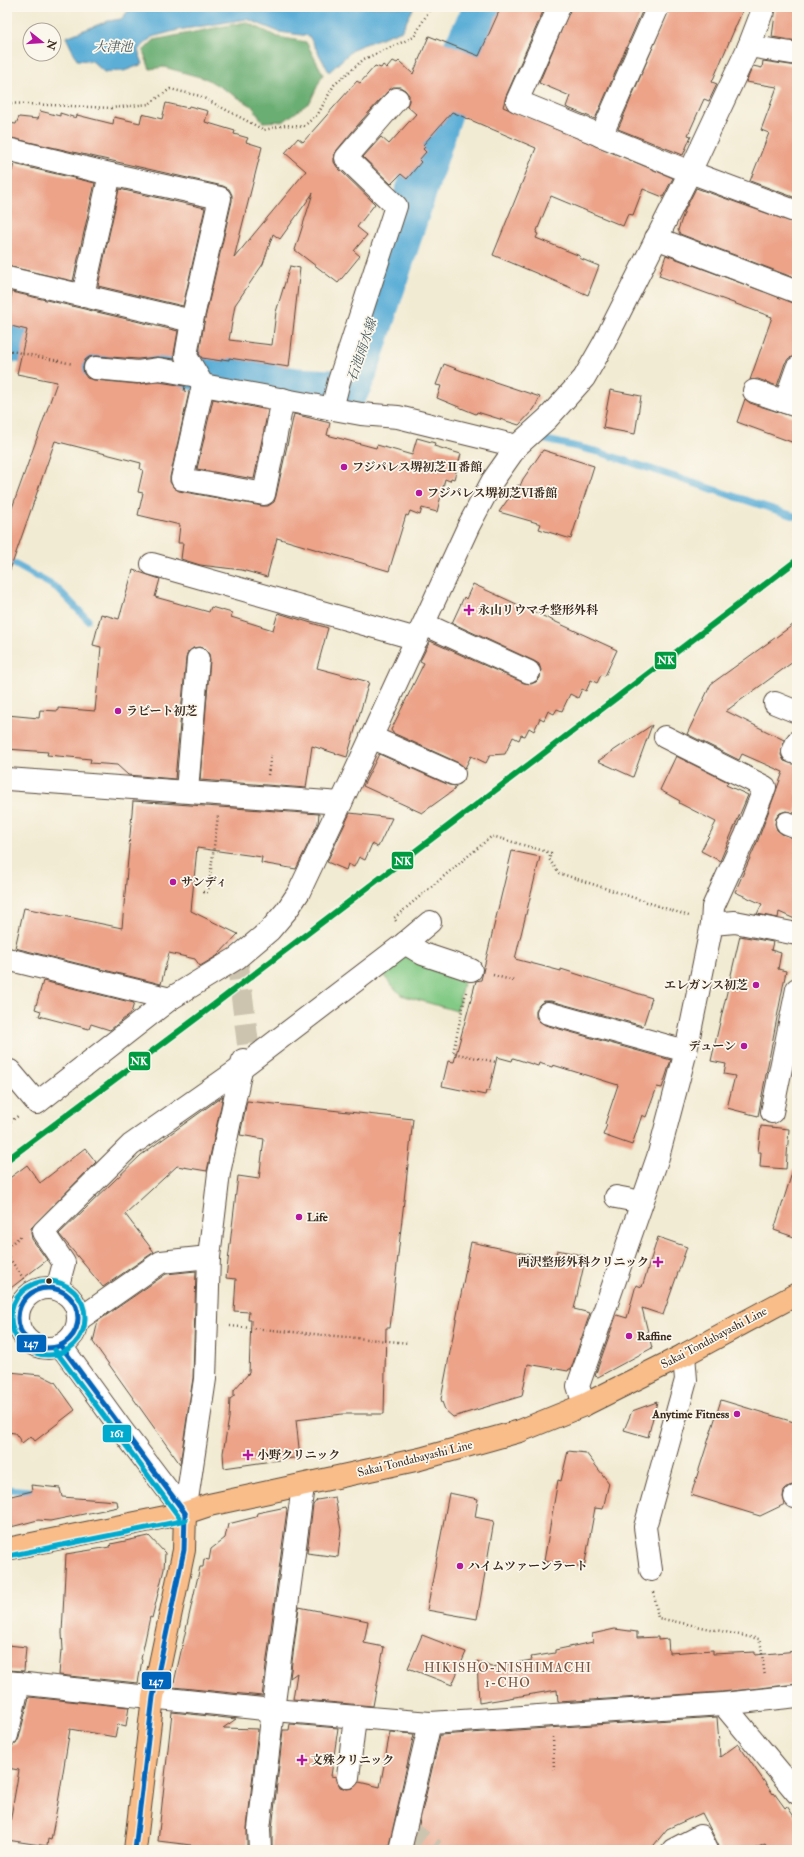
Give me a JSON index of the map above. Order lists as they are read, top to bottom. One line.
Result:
{"streets":{"main road":["Sakai Tondabayashi Line"]},"districts":["HIKISHO-NISHIMACHI 1-CHO"],"water":["大津池","石池雨水線"],"places":{"other":["フジパレス堺初芝Ⅱ番館","フジパレス堺初芝Ⅵ番館","ラピート初芝","サンディ","エレガンス初芝","デューン","Life","Raffine","Anytime Fitness","ハイムツァーンラート"],"health":["永山リウマチ整形外科","西沢整形外科クリニック","小野クリニック","文殊クリニック"]},"lines":["transit line NK","transit line 161","transit line 147"],"north":"right"}
